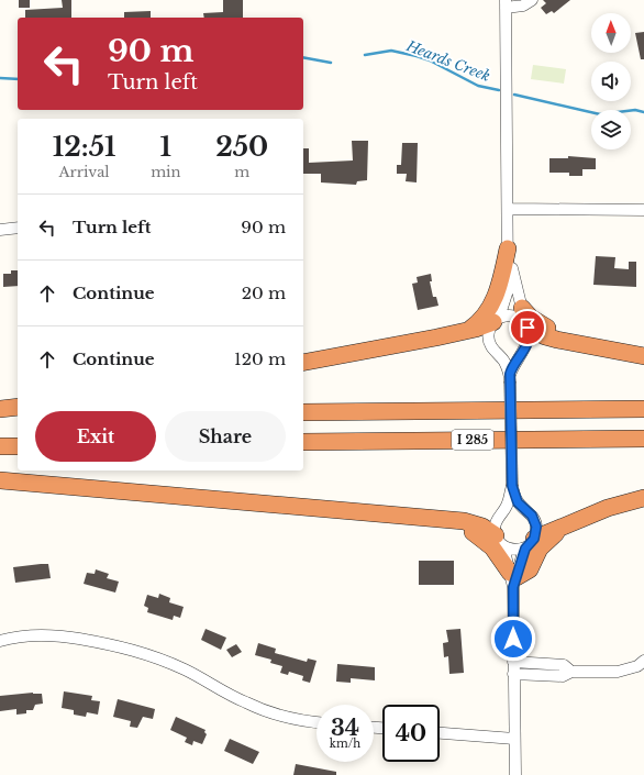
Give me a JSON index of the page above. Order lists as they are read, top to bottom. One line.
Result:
{"streets":{"highway":["I 285"]},"water":["Heards Creek"],"north":"top","page":{"turn":["90 m","Turn left"],"eta":["12:51","Arrival","1","min","250","m"],"list":[{"name":"Turn left","value":"90 m"},{"name":"Continue","value":"20 m"},{"name":"Continue","value":"120 m"}],"buttons":["Exit","Share"],"speed":"34 km/h","limit":"40"}}
